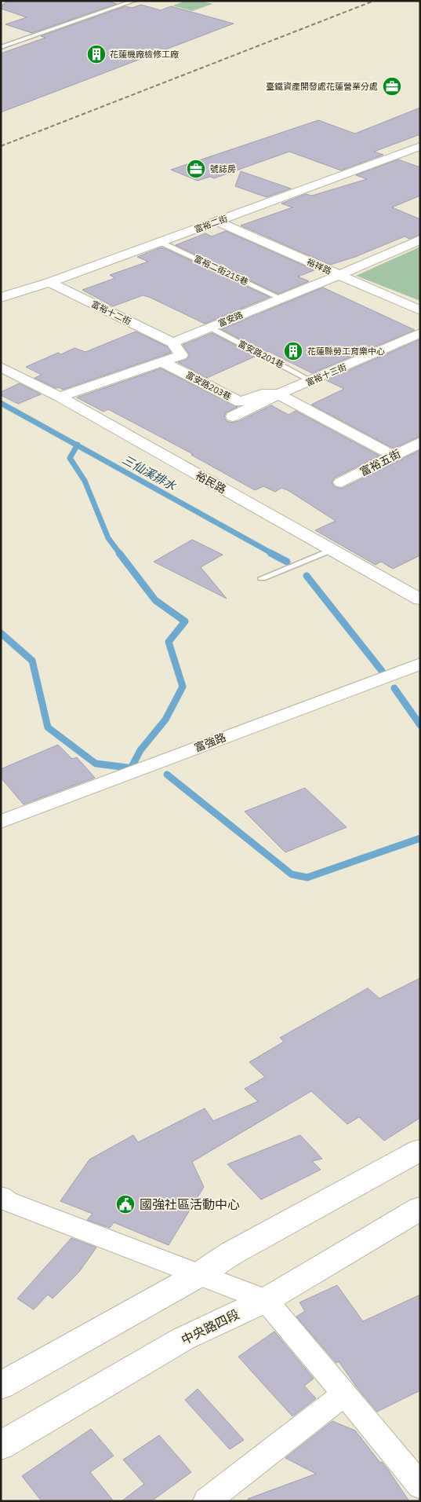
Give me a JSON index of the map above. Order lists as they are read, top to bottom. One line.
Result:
{"streets":{"street":["富裕二街","裕祥路","富裕十二街","富安路","富裕十三街","富安路203巷","富裕五街","裕民路","富強路","中央路四段"],"lane":["富裕二街215巷","富安路201巷"]},"crossings":[["富裕二街","裕祥路"],["富裕二街","富裕二街215巷"],["富裕二街","富裕十二街"],["裕祥路","富安路"],["富裕二街215巷","富安路"],["富裕十二街","富安路"],["富安路","富安路201巷"],["富安路201巷","富裕十三街"],["富裕十三街","富安路203巷"]],"water":["三仙溪排水"],"places":{"building":["花蓮機廠檢修工廠","花蓮縣勞工育樂中心"],"office":["臺鐵資產開發處花蓮營業分處","號誌房"],"public building":["國強社區活動中心"]}}
